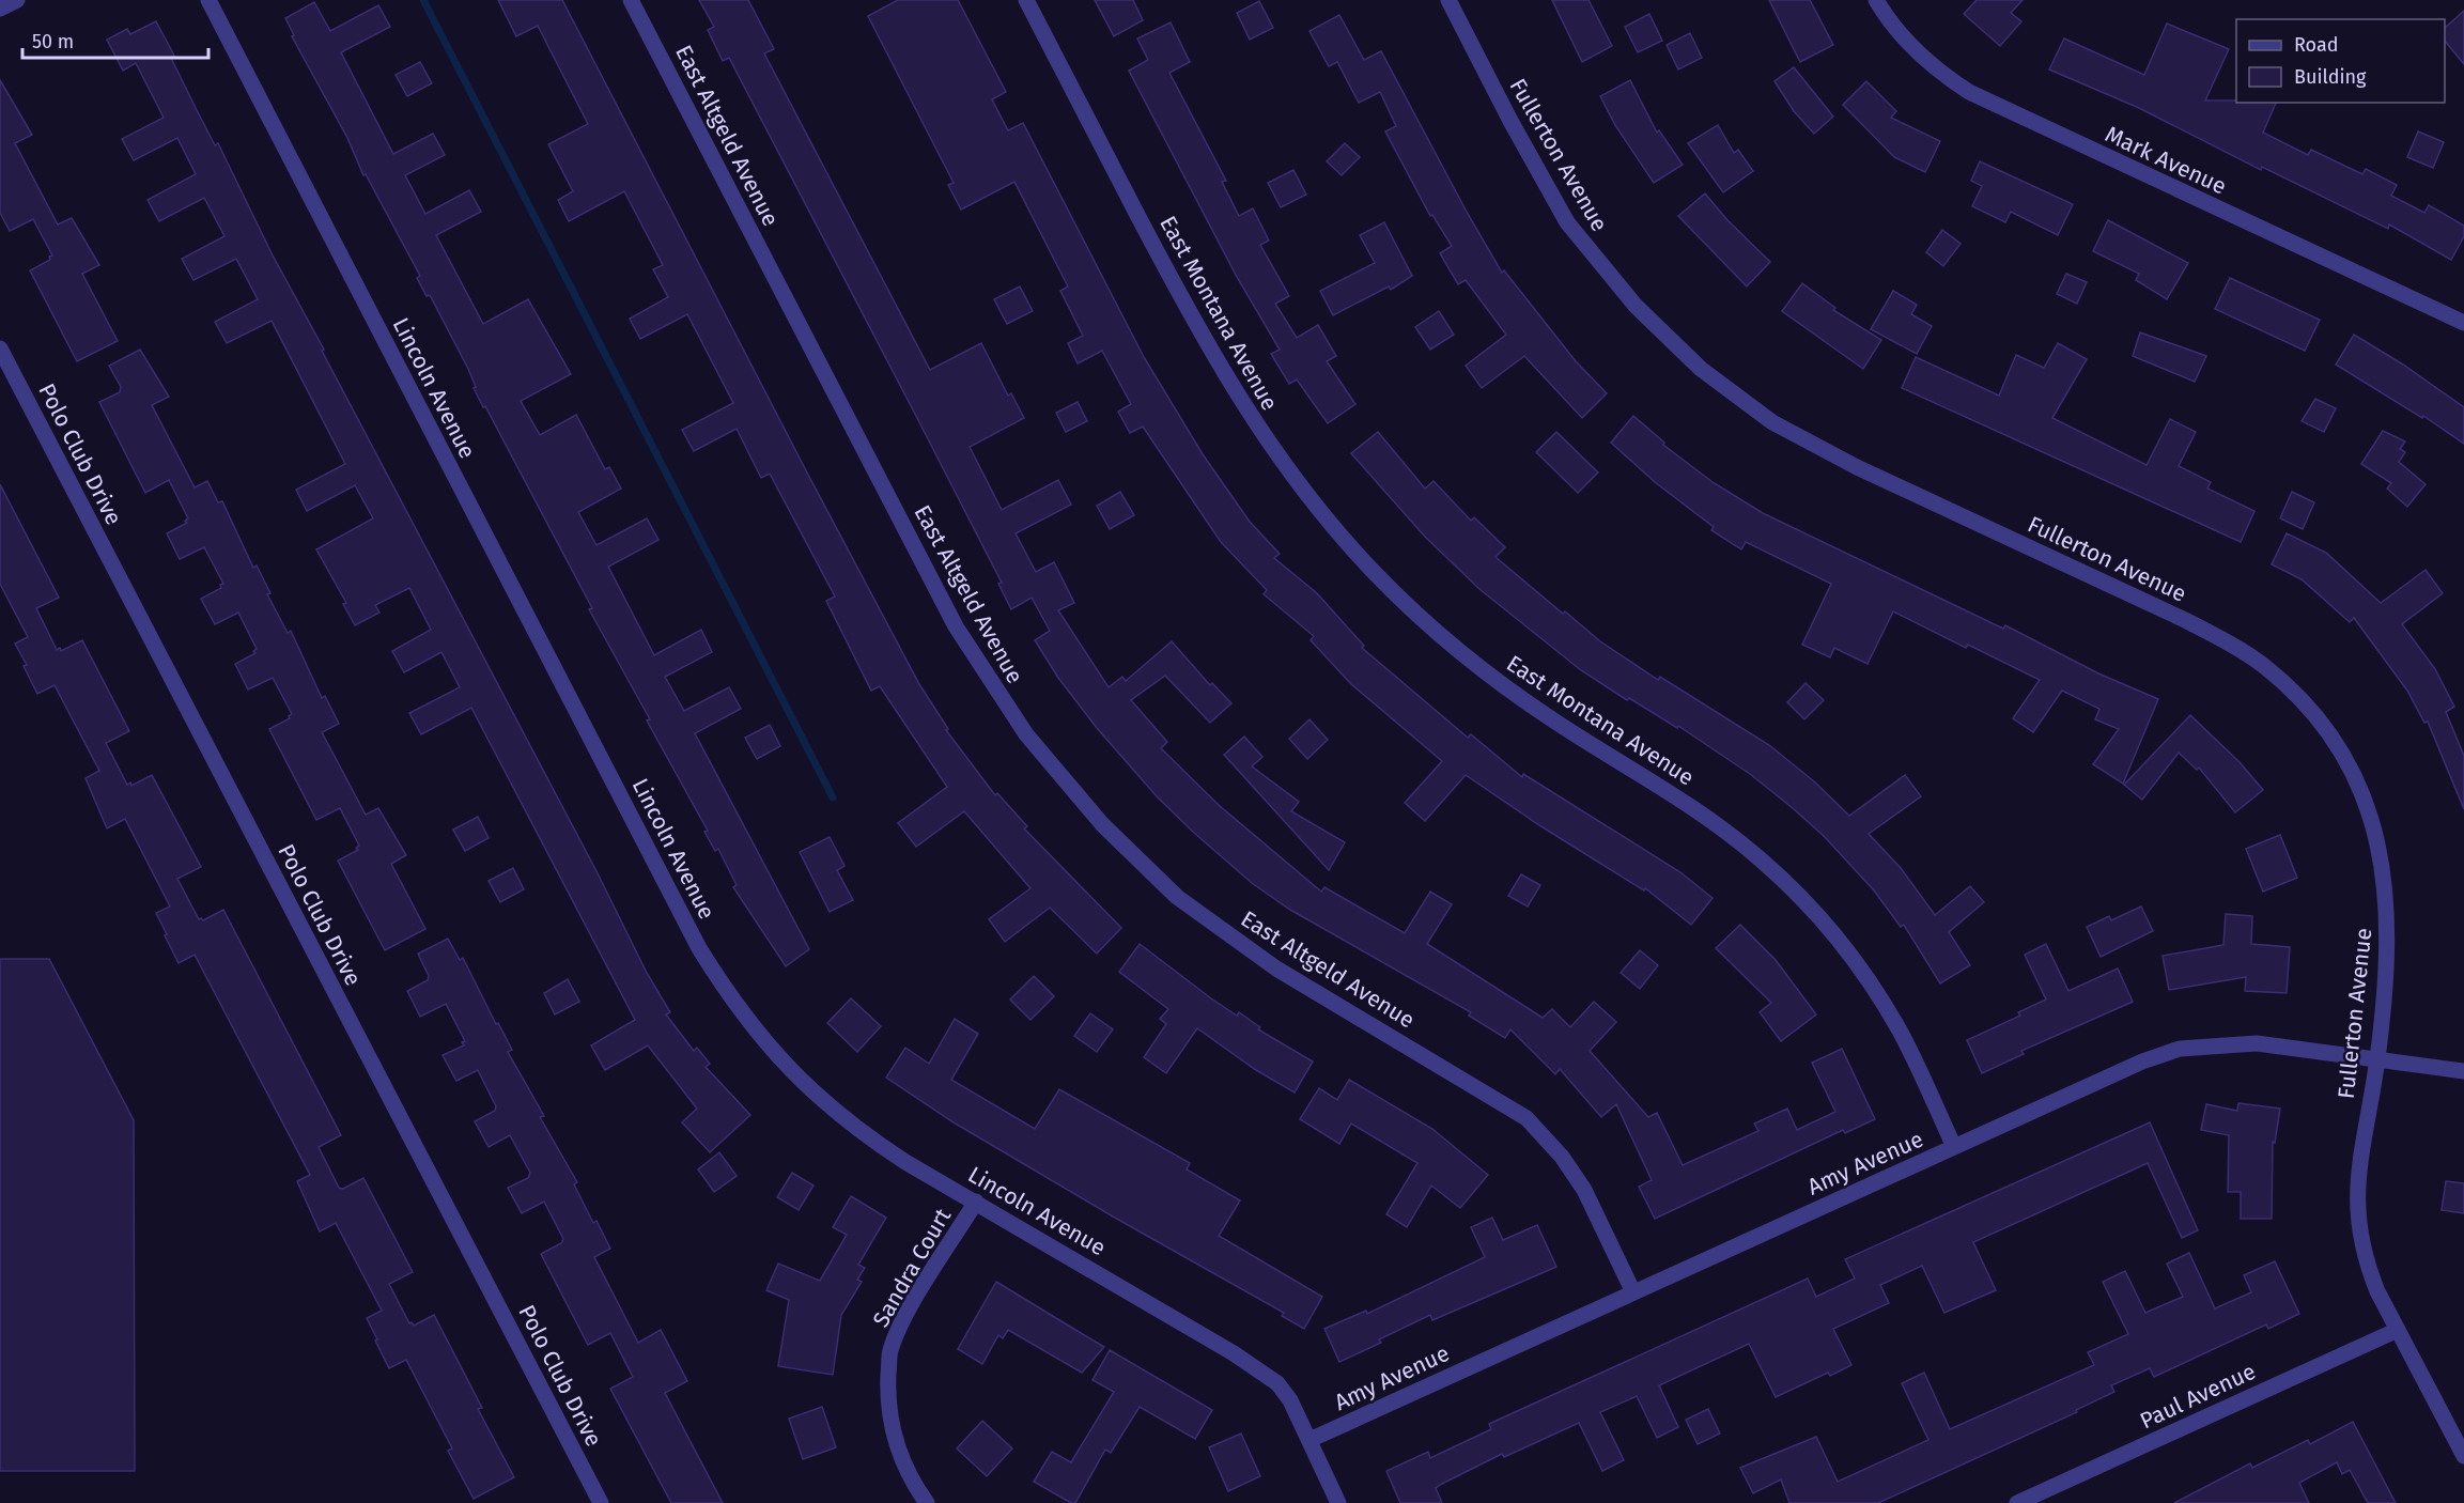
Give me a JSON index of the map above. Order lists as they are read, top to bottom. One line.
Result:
{"streets":{"street":["East Altgeld Avenue","Fullerton Avenue","Mark Avenue","East Montana Avenue","Lincoln Avenue","Polo Club Drive","Amy Avenue","Sandra Court","Paul Avenue"]},"crossings":[["East Altgeld Avenue","Amy Avenue"],["Fullerton Avenue","Amy Avenue"],["Fullerton Avenue","Paul Avenue"],["East Montana Avenue","Amy Avenue"],["Lincoln Avenue","Amy Avenue"],["Lincoln Avenue","Sandra Court"]],"legend":["Road","Building"],"scale_bar":"50 m"}
